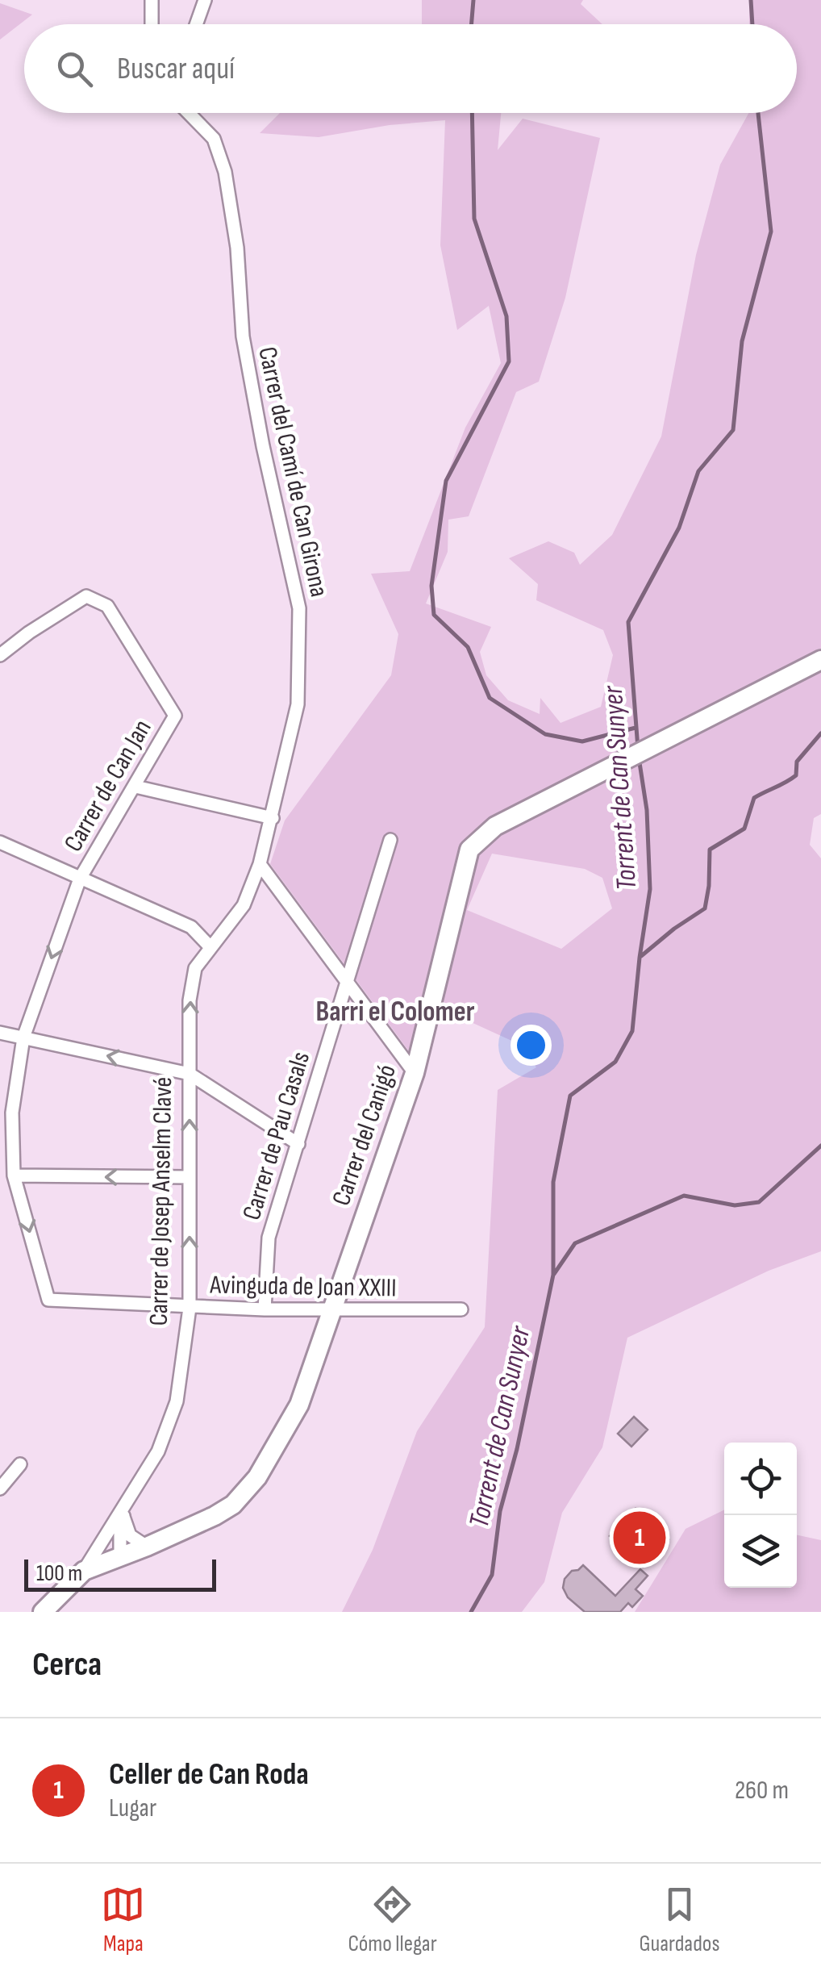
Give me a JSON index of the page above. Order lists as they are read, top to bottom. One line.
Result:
{"streets":{"street":["Carrer del Camí de Can Girona","Carrer de Can Jan","Carrer del Canigó","Carrer de Pau Casals","Carrer de Josep Anselm Clavé","Avinguda de Joan XXIII"]},"crossings":[["Carrer del Camí de Can Girona","Carrer de Josep Anselm Clavé"],["Carrer de Can Jan","Avinguda de Joan XXIII"],["Carrer del Canigó","Carrer de Josep Anselm Clavé"],["Carrer del Canigó","Avinguda de Joan XXIII"],["Carrer de Pau Casals","Avinguda de Joan XXIII"],["Carrer de Josep Anselm Clavé","Avinguda de Joan XXIII"]],"one_way":["Carrer de Josep Anselm Clavé"],"districts":["Barri el Colomer"],"water":["Torrent de Can Sunyer"],"scale_bar":"100 m","page":{"search":"Buscar aquí","pins":"1","scale":"100 m","heading":"Cerca","list":[{"mark":"1","name":"Celler de Can Roda","note":"Lugar","value":"260 m"}],"nav":["Mapa","Cómo llegar","Guardados"]}}
